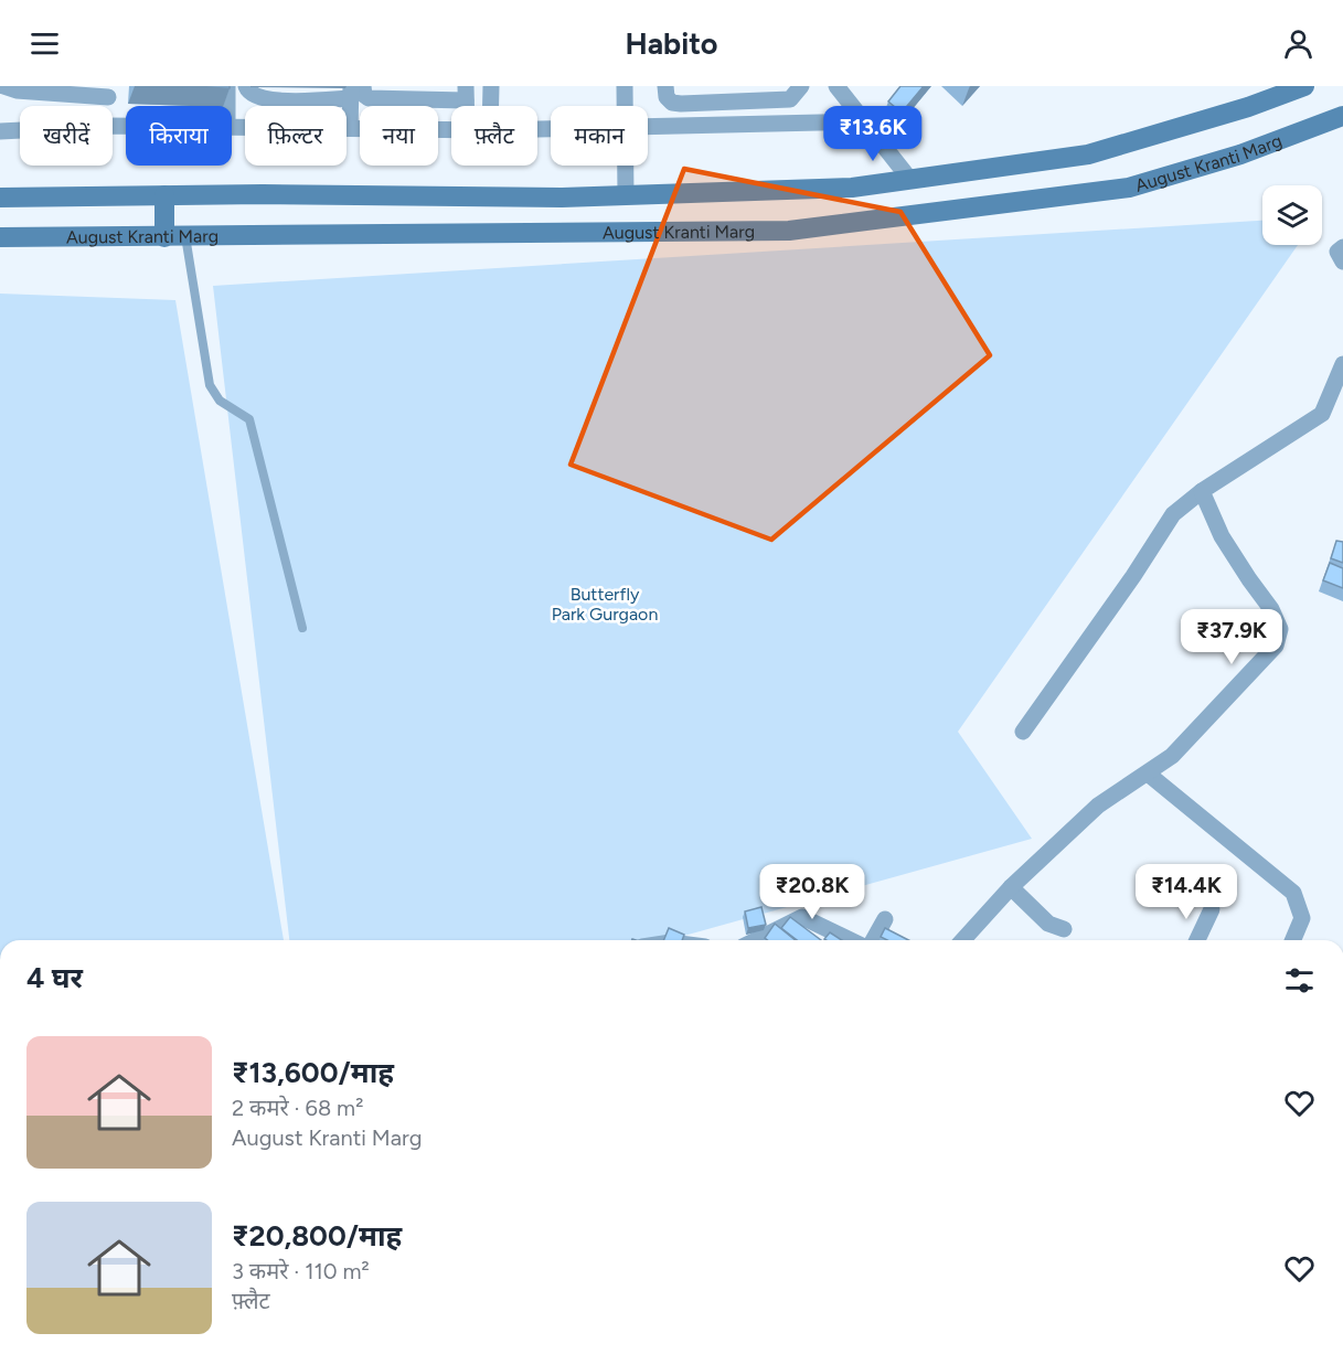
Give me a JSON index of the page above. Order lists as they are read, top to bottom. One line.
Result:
{"streets":{"main road":["August Kranti Marg"]},"parks":["Butterfly Park Gurgaon"],"page":{"header":"Habito","price":["₹13.6K","₹37.9K","₹20.8K","₹14.4K"],"chip":["खरीदें","किराया","फ़िल्टर","नया","फ़्लैट","मकान"],"heading":"4 घर","list":[{"name":"₹13,600/माह","note":"2 कमरे · 68 m² · August Kranti Marg"},{"name":"₹20,800/माह","note":"3 कमरे · 110 m² · फ़्लैट"}]}}
